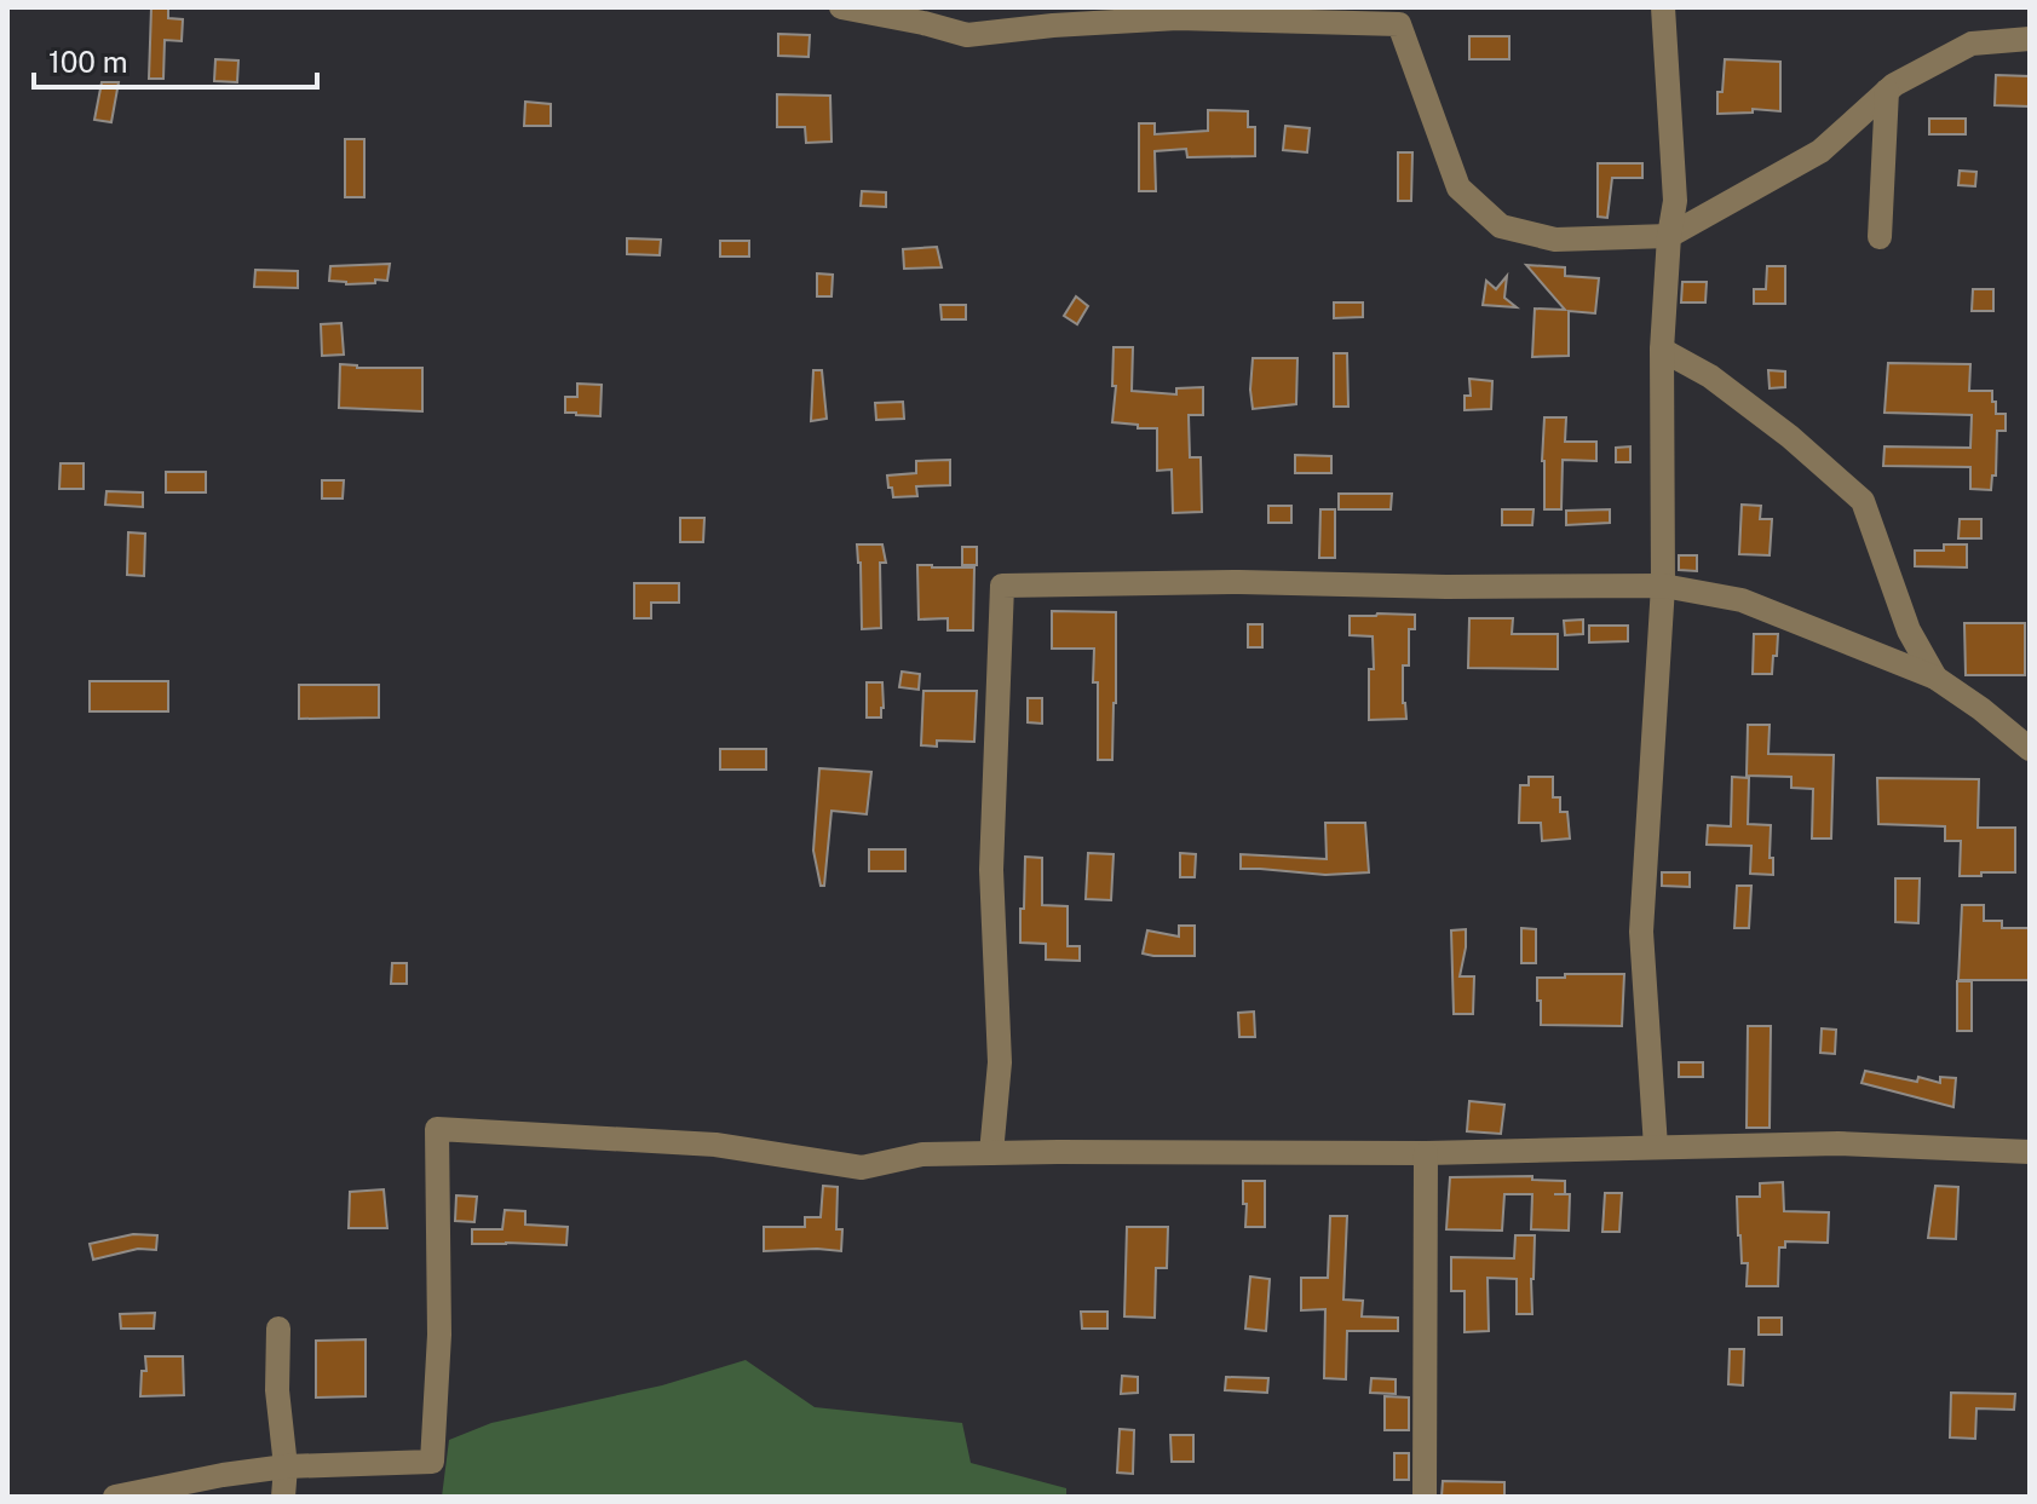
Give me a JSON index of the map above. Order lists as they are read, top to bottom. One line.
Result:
{"scale_bar":"100 m"}
